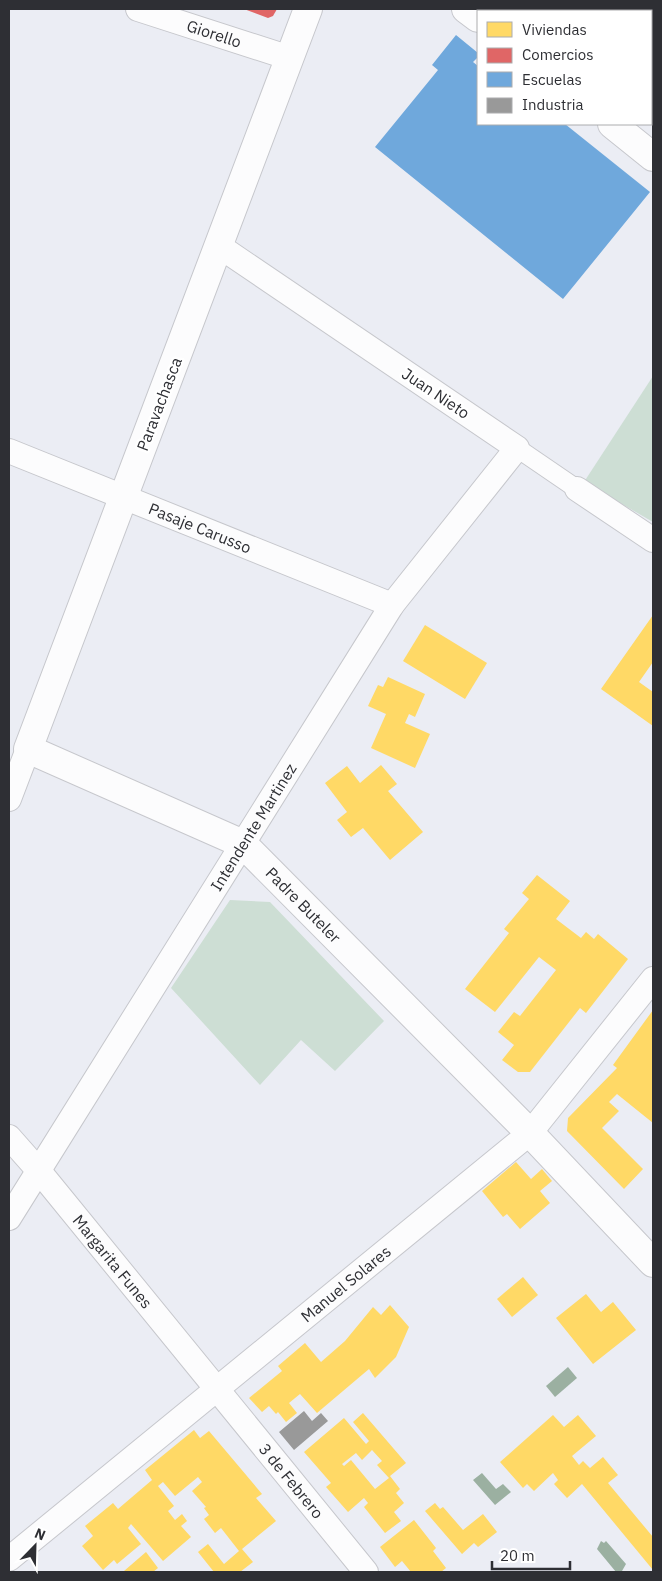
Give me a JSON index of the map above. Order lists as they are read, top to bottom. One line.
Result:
{"streets":{"street":["Giorello","Juan Nieto","Paravachasca","Pasaje Carusso","Intendente Martinez","Padre Buteler","Margarita Funes","Manuel Solares","3 de Febrero"]},"crossings":[["Giorello","Paravachasca"],["Juan Nieto","Paravachasca"],["Juan Nieto","Intendente Martinez"],["Paravachasca","Pasaje Carusso"],["Paravachasca","Padre Buteler"],["Pasaje Carusso","Intendente Martinez"],["Intendente Martinez","Padre Buteler"],["Intendente Martinez","Margarita Funes"],["Padre Buteler","Manuel Solares"],["Margarita Funes","Manuel Solares"],["Margarita Funes","3 de Febrero"],["Manuel Solares","3 de Febrero"]],"legend":["Viviendas","Comercios","Escuelas","Industria"],"scale_bar":"20 m","north":"top right"}
